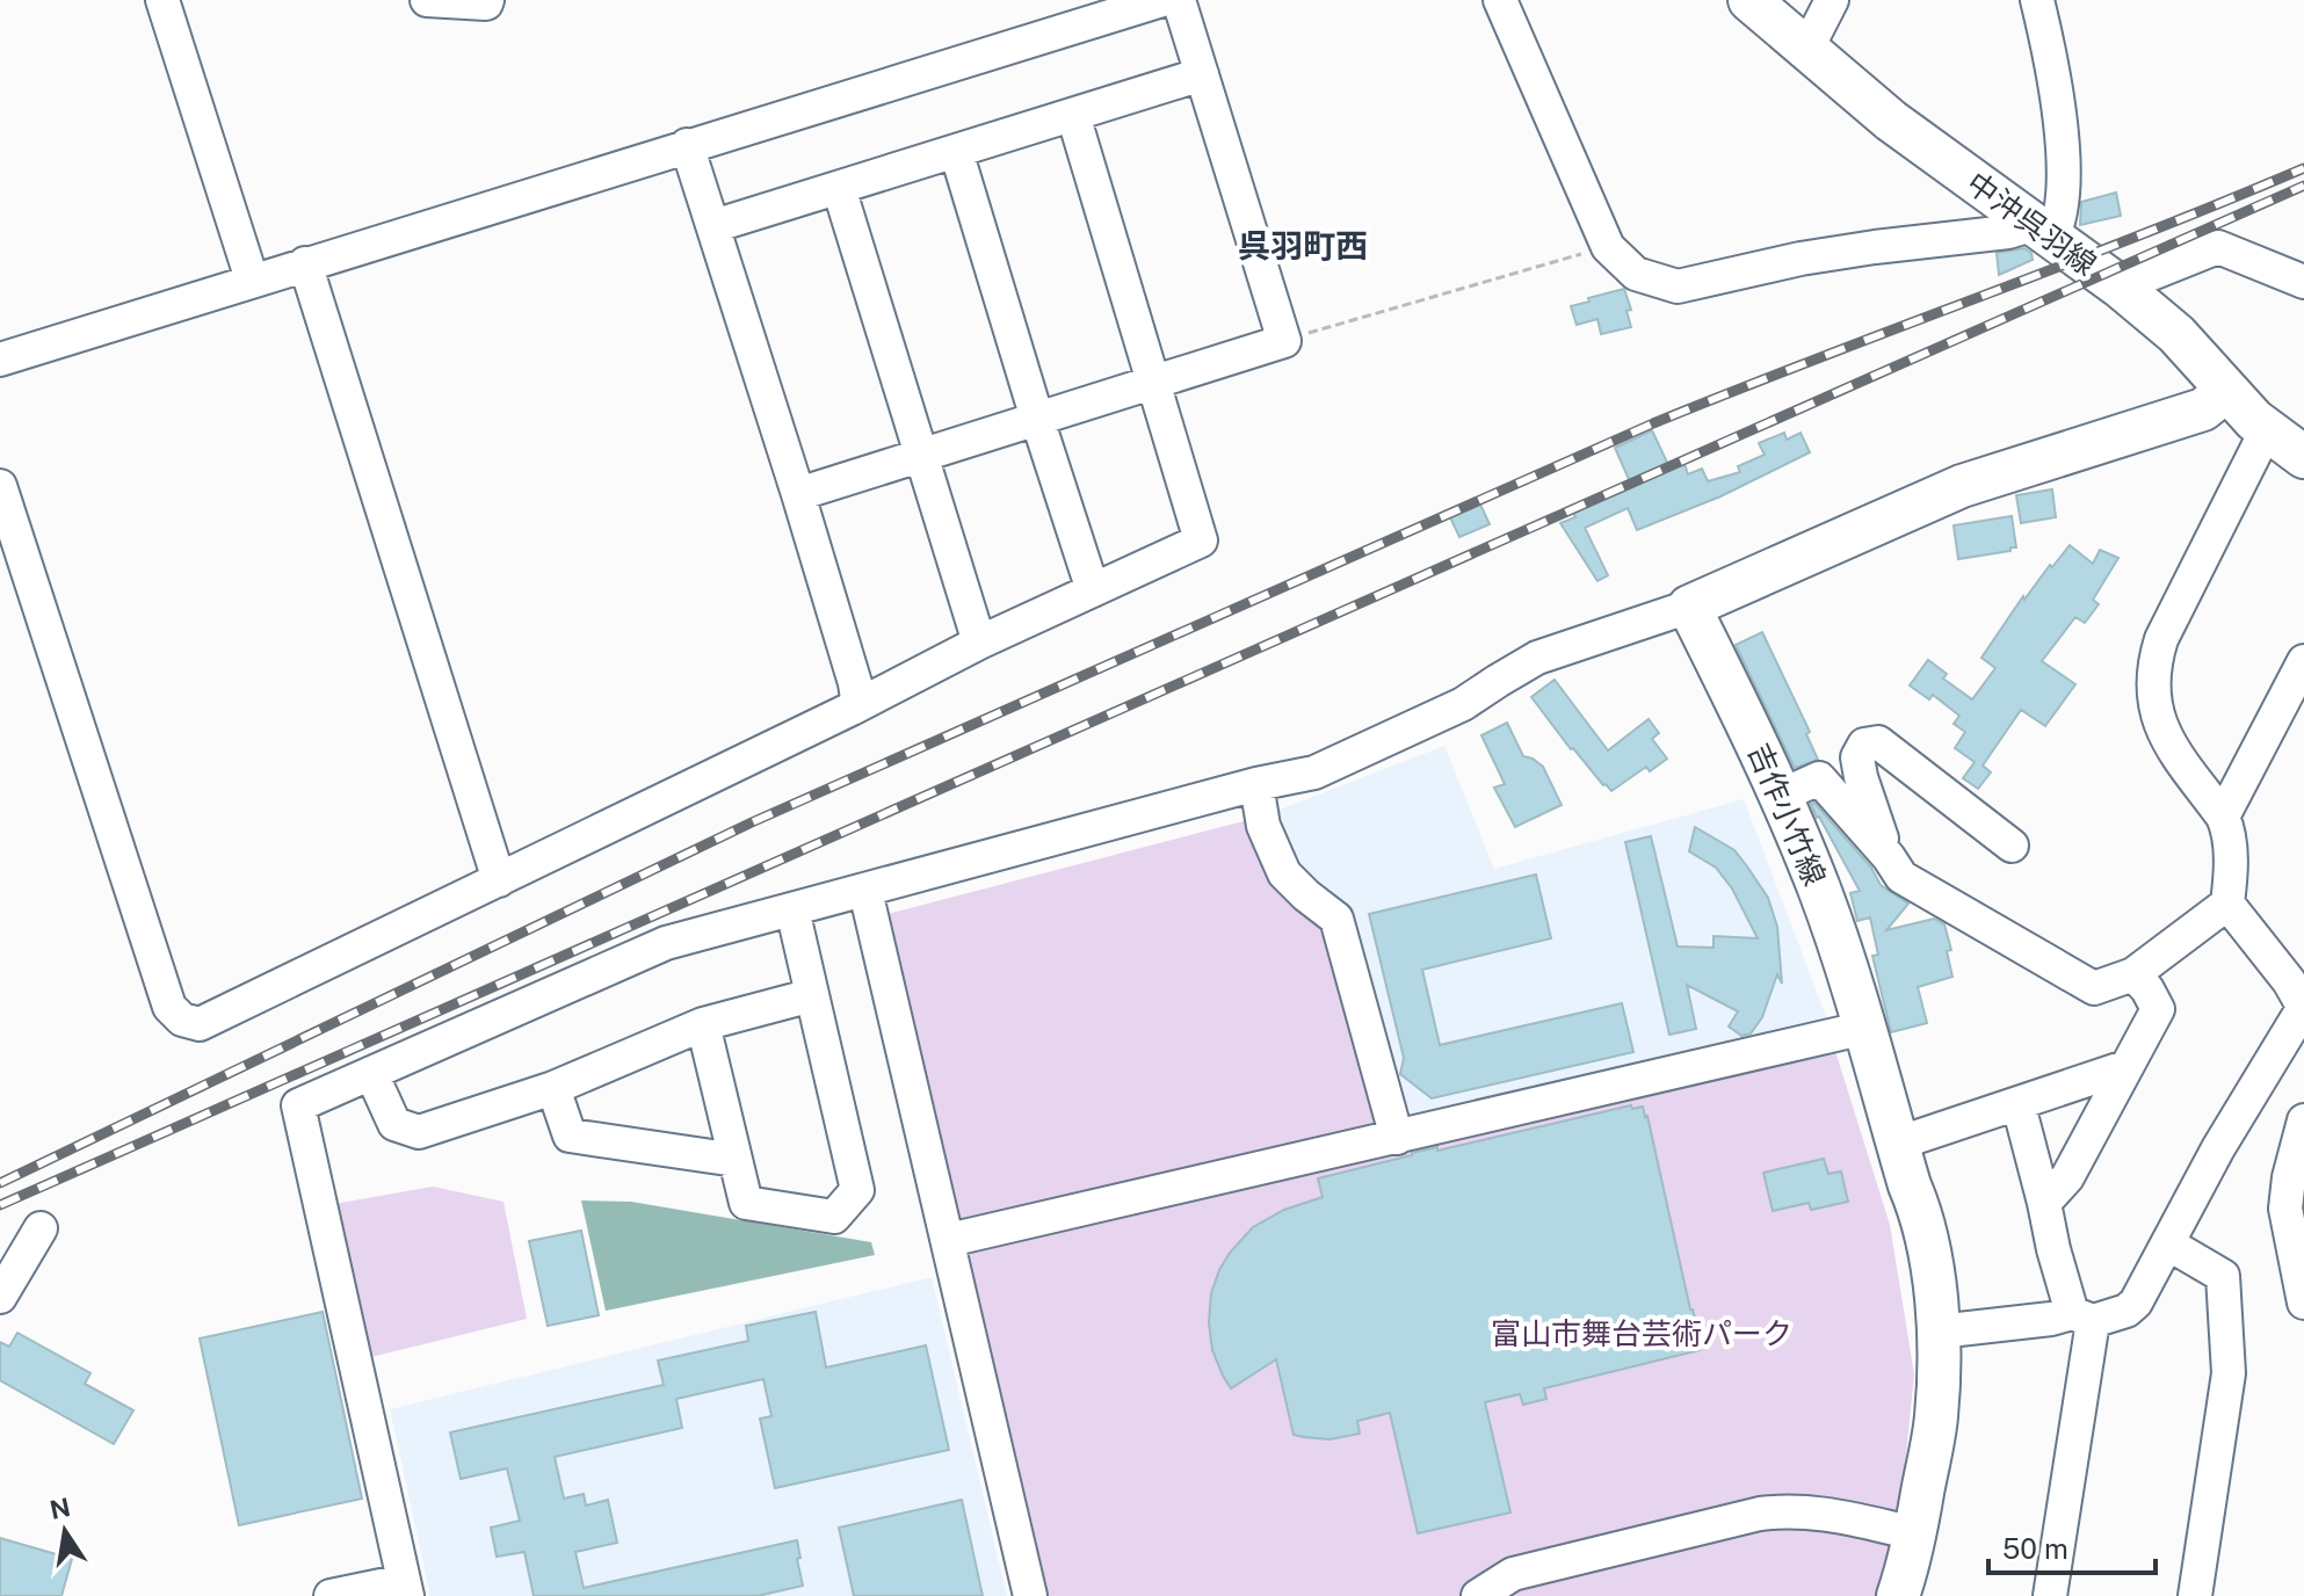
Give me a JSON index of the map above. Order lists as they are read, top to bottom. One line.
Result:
{"streets":{"main road":["中沖呉羽線","吉作小竹線"]},"districts":["呉羽町西"],"parks":["富山市舞台芸術パーク"],"scale_bar":"50 m","north":"top"}
